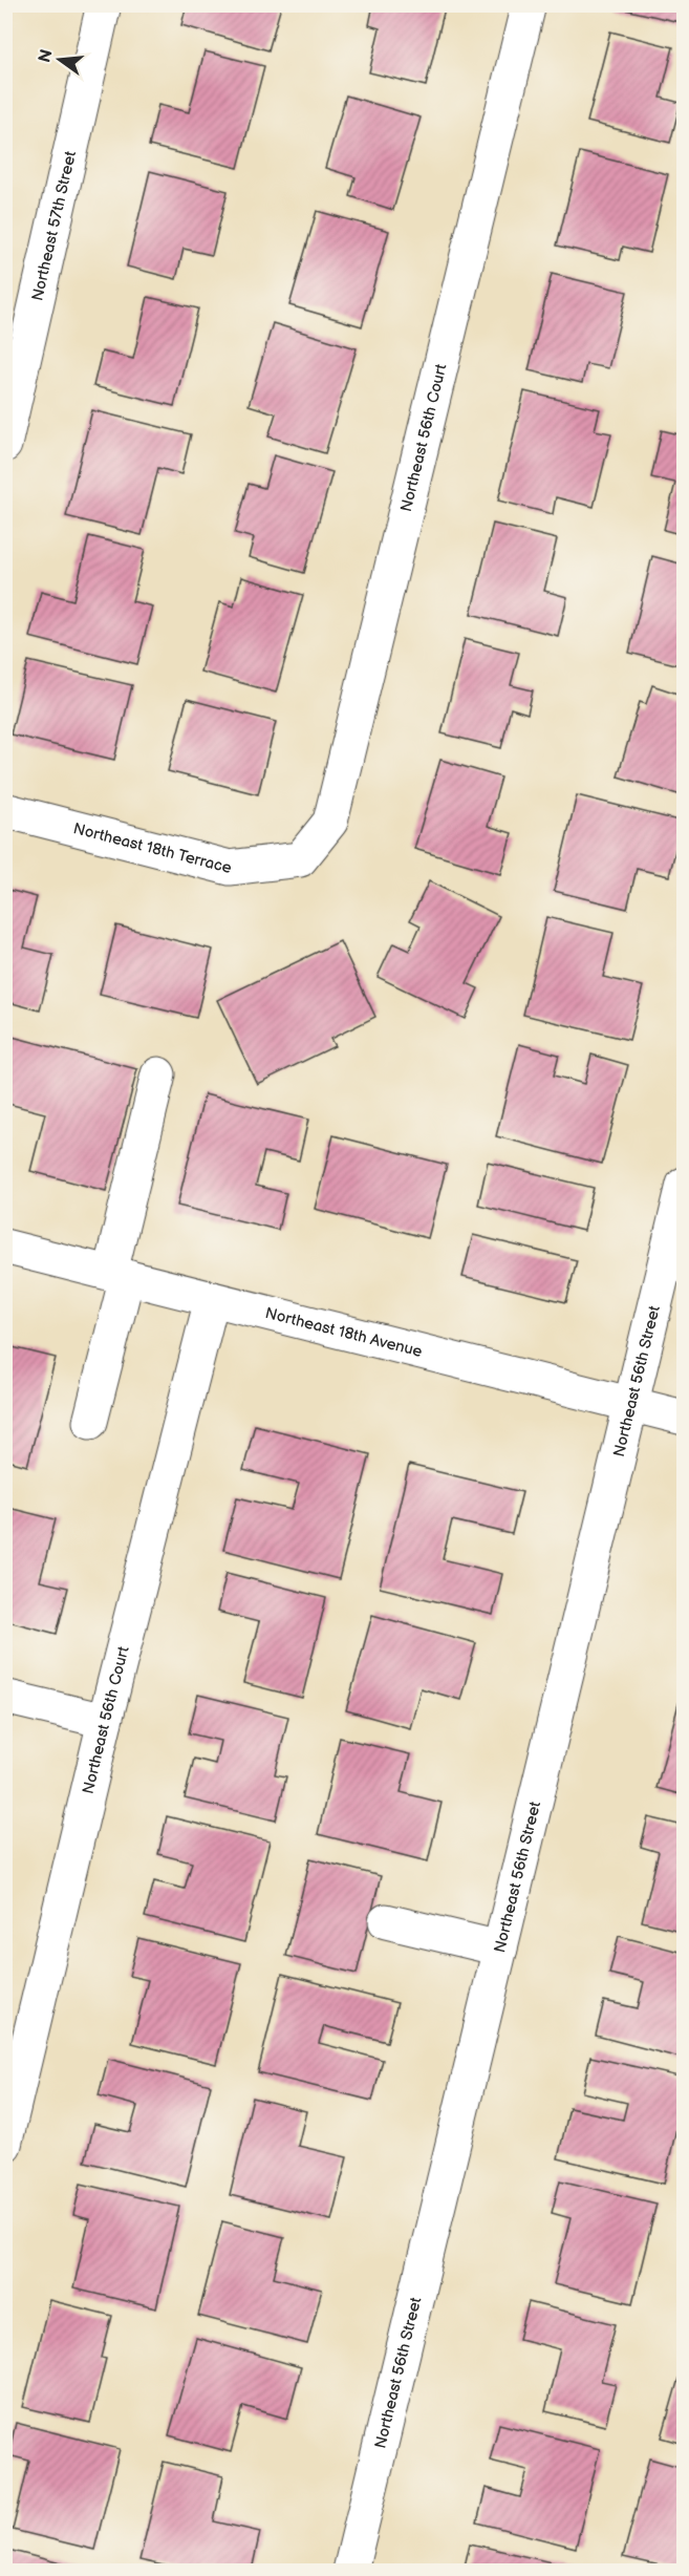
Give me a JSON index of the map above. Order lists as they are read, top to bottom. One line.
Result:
{"streets":{"street":["Northeast 57th Street","Northeast 56th Court","Northeast 18th Terrace","Northeast 18th Avenue","Northeast 56th Street"]},"crossings":[["Northeast 56th Court","Northeast 18th Terrace"],["Northeast 56th Court","Northeast 18th Avenue"],["Northeast 18th Avenue","Northeast 56th Street"]],"north":"left"}
